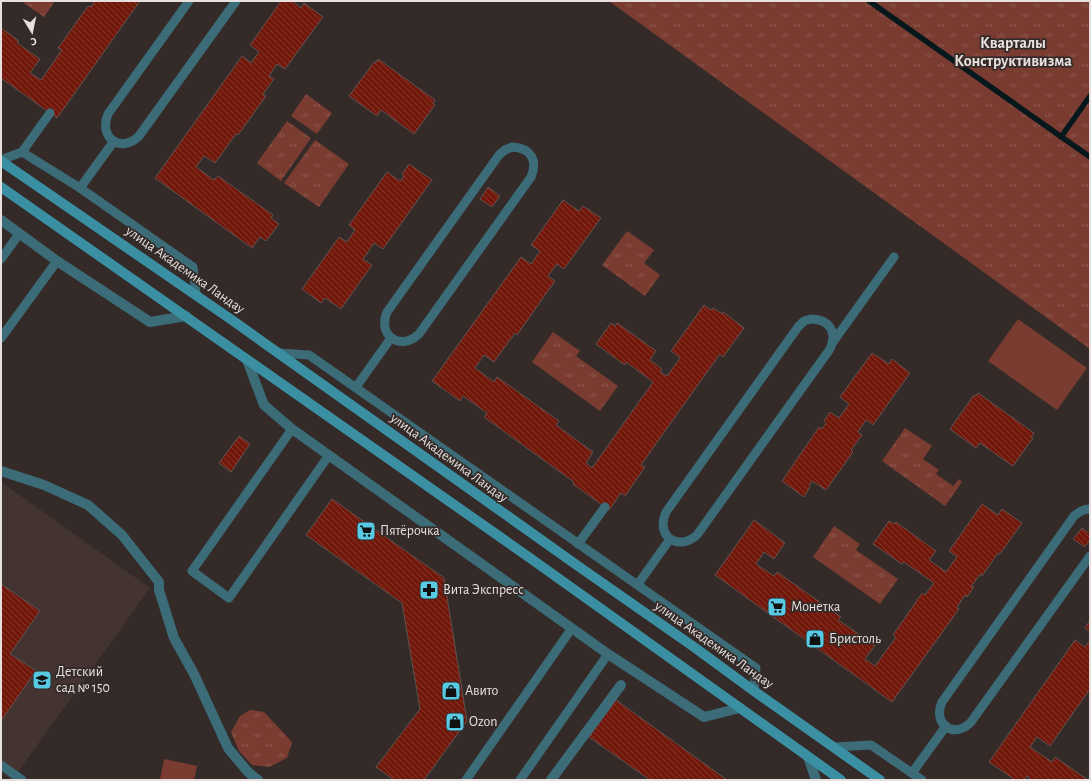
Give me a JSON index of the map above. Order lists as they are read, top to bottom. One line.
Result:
{"streets":{"street":["улица Академика Ландау"]},"districts":["Кварталы Конструктивизма"],"places":{"supermarket":["Пятёрочка","Монетка"],"pharmacy":["Вита Экспресс"],"shop":["Бристоль","Авито","Ozon"],"school or university":["Детский сад № 150"]},"north":"bottom"}
